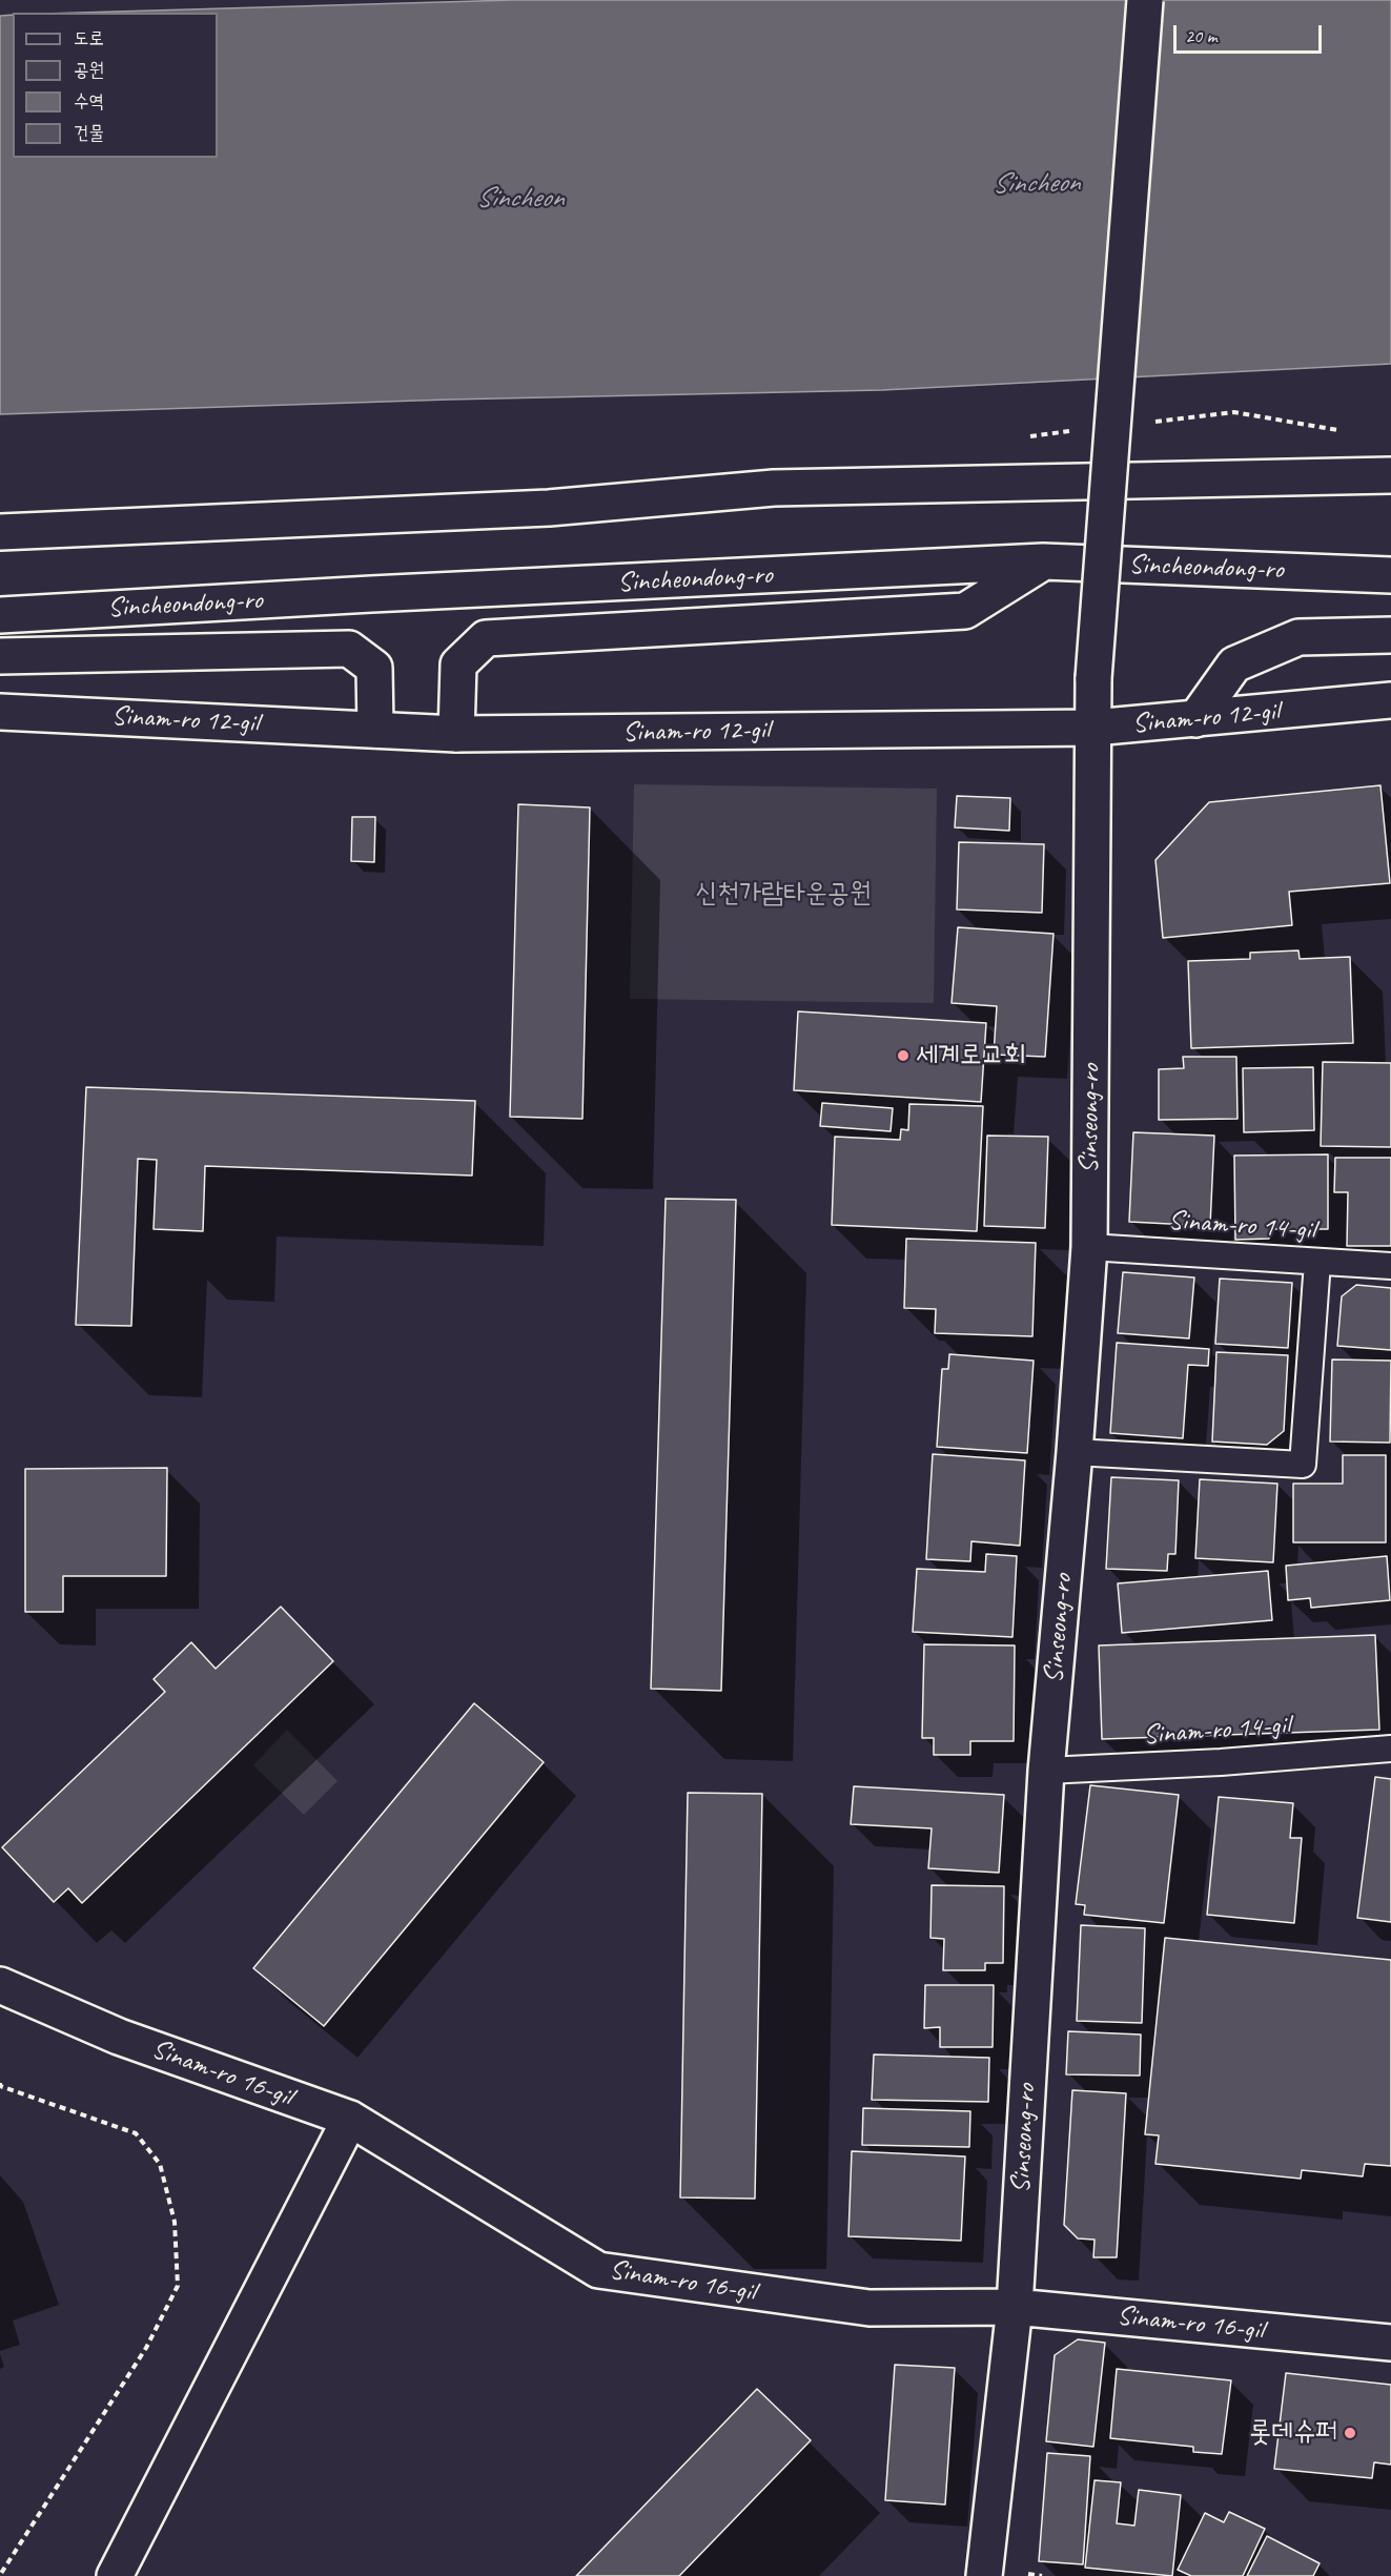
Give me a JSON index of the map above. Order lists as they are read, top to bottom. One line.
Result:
{"streets":{"street":["Sincheondong-ro","Sinam-ro 12-gil","Sinseong-ro","Sinam-ro 16-gil"],"lane":["Sinam-ro 14-gil"]},"crossings":[["Sinam-ro 12-gil","Sinseong-ro"],["Sinseong-ro","Sinam-ro 14-gil"],["Sinseong-ro","Sinam-ro 16-gil"]],"water":["Sincheon"],"parks":["신천가람타운공원"],"places":["세계로교회","롯데슈퍼"],"legend":["도로","공원","수역","건물"],"scale_bar":"20 m"}
